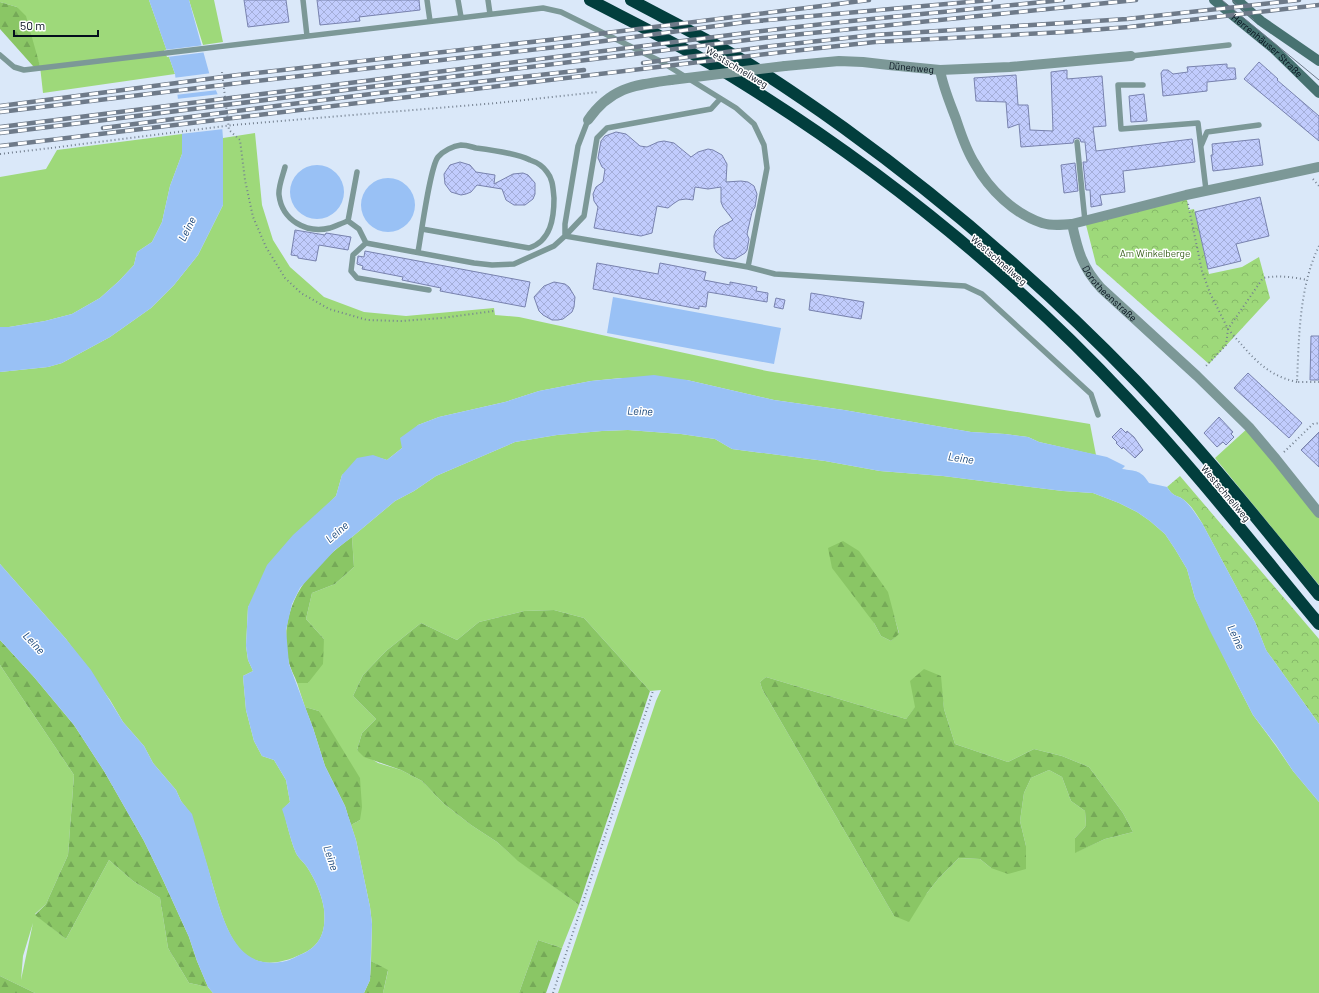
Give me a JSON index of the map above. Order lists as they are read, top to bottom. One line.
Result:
{"streets":{"highway":["Westschnellweg"],"street":["Herrenhäuser Straße","Dünenweg","Dorotheenstraße"]},"water":["Leine"],"parks":["Am Winkelberge"],"scale_bar":"50 m"}
